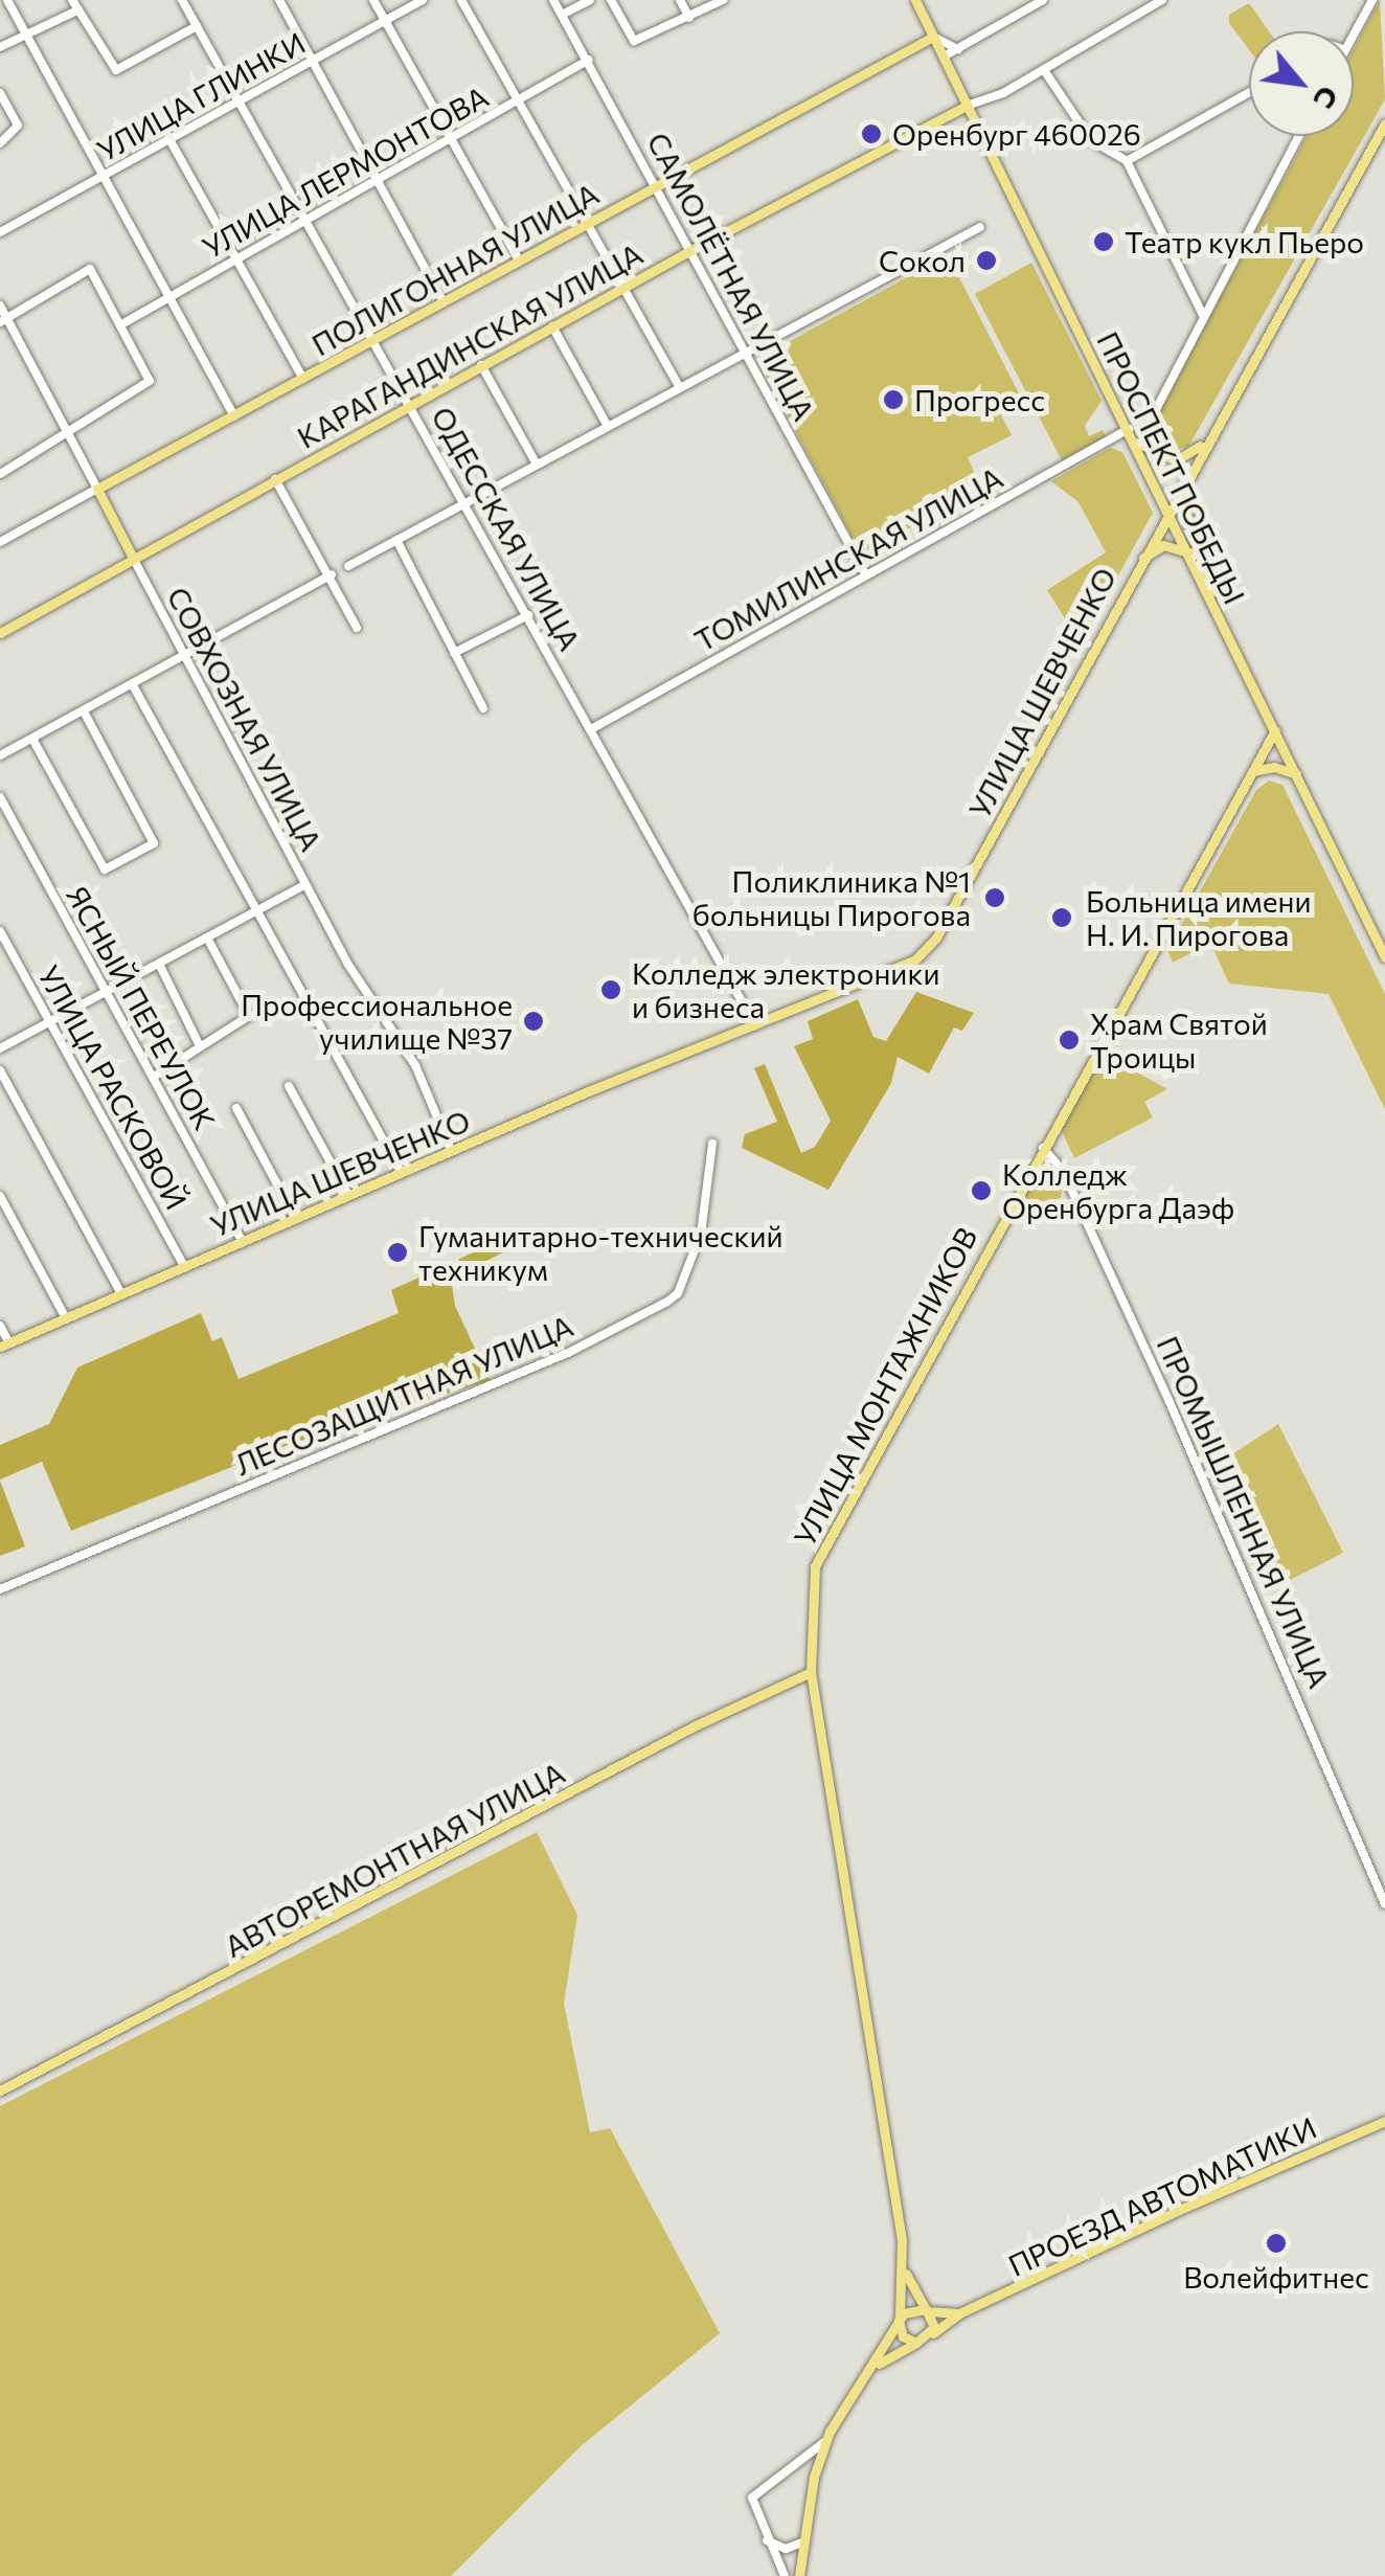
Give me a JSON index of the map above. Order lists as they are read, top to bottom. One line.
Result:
{"streets":{"main road":["ПОЛИГОННАЯ УЛИЦА","КАРАГАНДИНСКАЯ УЛИЦА","ПРОСПЕКТ ПОБЕДЫ","УЛИЦА ШЕВЧЕНКО","СОВХОЗНАЯ УЛИЦА","УЛИЦА МОНТАЖНИКОВ","АВТОРЕМОНТНАЯ УЛИЦА","ПРОЕЗД АВТОМАТИКИ"],"street":["УЛИЦА ГЛИНКИ","УЛИЦА ЛЕРМОНТОВА","САМОЛЁТНАЯ УЛИЦА","ОДЕССКАЯ УЛИЦА","ТОМИЛИНСКАЯ УЛИЦА","ЯСНЫЙ ПЕРЕУЛОК","УЛИЦА РАСКОВОЙ","ЛЕСОЗАЩИТНАЯ УЛИЦА","ПРОМЫШЛЕННАЯ УЛИЦА"]},"crossings":[["УЛИЦА ГЛИНКИ","ОДЕССКАЯ УЛИЦА"],["УЛИЦА ЛЕРМОНТОВА","САМОЛЁТНАЯ УЛИЦА"],["УЛИЦА ЛЕРМОНТОВА","ОДЕССКАЯ УЛИЦА"],["ПОЛИГОННАЯ УЛИЦА","САМОЛЁТНАЯ УЛИЦА"],["ПОЛИГОННАЯ УЛИЦА","ПРОСПЕКТ ПОБЕДЫ"],["ПОЛИГОННАЯ УЛИЦА","ОДЕССКАЯ УЛИЦА"],["ПОЛИГОННАЯ УЛИЦА","СОВХОЗНАЯ УЛИЦА"],["САМОЛЁТНАЯ УЛИЦА","КАРАГАНДИНСКАЯ УЛИЦА"],["САМОЛЁТНАЯ УЛИЦА","ТОМИЛИНСКАЯ УЛИЦА"],["КАРАГАНДИНСКАЯ УЛИЦА","ПРОСПЕКТ ПОБЕДЫ"],["КАРАГАНДИНСКАЯ УЛИЦА","ОДЕССКАЯ УЛИЦА"],["КАРАГАНДИНСКАЯ УЛИЦА","СОВХОЗНАЯ УЛИЦА"],["ПРОСПЕКТ ПОБЕДЫ","ТОМИЛИНСКАЯ УЛИЦА"],["ПРОСПЕКТ ПОБЕДЫ","УЛИЦА ШЕВЧЕНКО"],["ПРОСПЕКТ ПОБЕДЫ","УЛИЦА МОНТАЖНИКОВ"],["ОДЕССКАЯ УЛИЦА","ТОМИЛИНСКАЯ УЛИЦА"],["ОДЕССКАЯ УЛИЦА","УЛИЦА ШЕВЧЕНКО"],["УЛИЦА ШЕВЧЕНКО","СОВХОЗНАЯ УЛИЦА"],["УЛИЦА ШЕВЧЕНКО","ЯСНЫЙ ПЕРЕУЛОК"],["УЛИЦА ШЕВЧЕНКО","УЛИЦА РАСКОВОЙ"],["УЛИЦА МОНТАЖНИКОВ","ПРОМЫШЛЕННАЯ УЛИЦА"],["УЛИЦА МОНТАЖНИКОВ","АВТОРЕМОНТНАЯ УЛИЦА"],["УЛИЦА МОНТАЖНИКОВ","ПРОЕЗД АВТОМАТИКИ"]],"places":["Оренбург 460026","Театр кукл Пьеро","Сокол","Прогресс","Поликлиника №1 больницы Пирогова","Больница имени Н. И. Пирогова","Колледж электроники и бизнеса","Профессиональное училище №37","Храм Святой Троицы","Колледж Оренбурга Даэф","Гуманитарно-технический техникум","Волейфитнес"],"north":"bottom right"}
